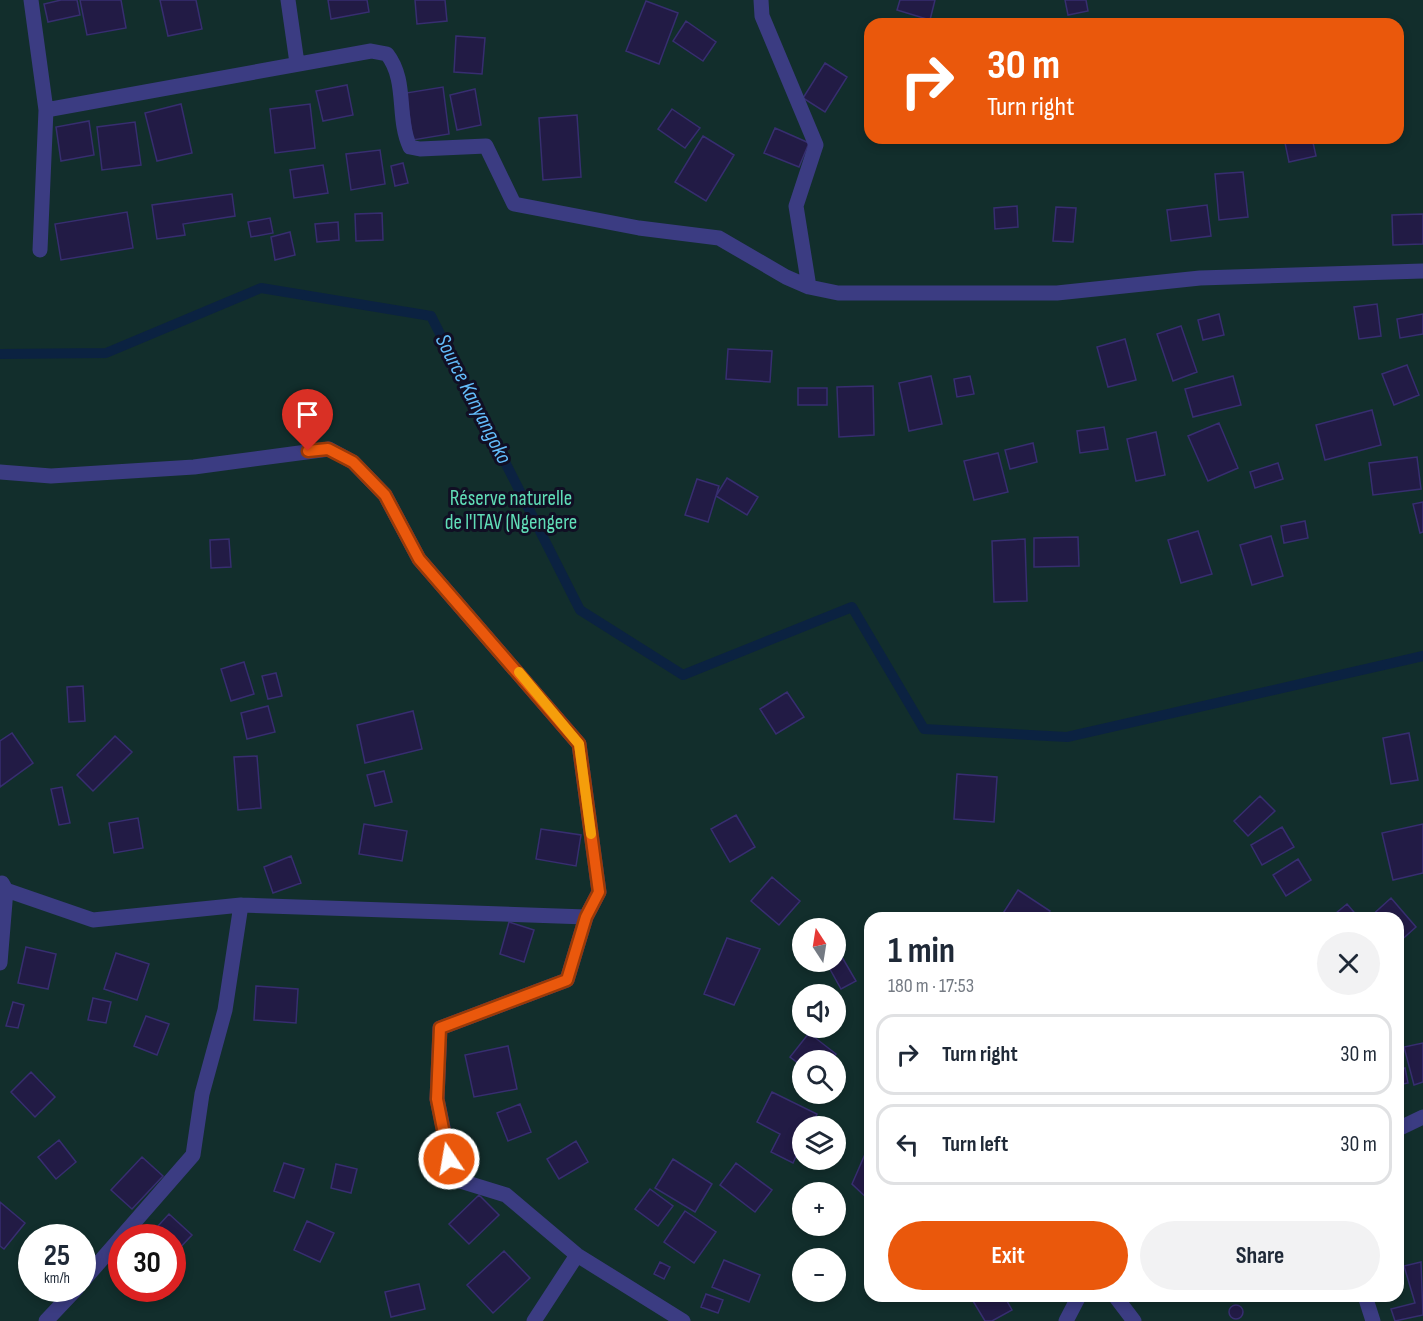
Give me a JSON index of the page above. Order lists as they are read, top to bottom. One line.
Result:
{"water":["Source Kanyangoko"],"parks":["Réserve naturelle de l'ITAV (Ngengere"],"north":"top","page":{"turn":["30 m","Turn right"],"heading":["1 min","180 m · 17:53"],"map_buttons":["+","−"],"list":[{"name":"Turn right","value":"30 m"},{"name":"Turn left","value":"30 m"}],"buttons":["Exit","Share"],"speed":"25 km/h","limit":"30"}}
